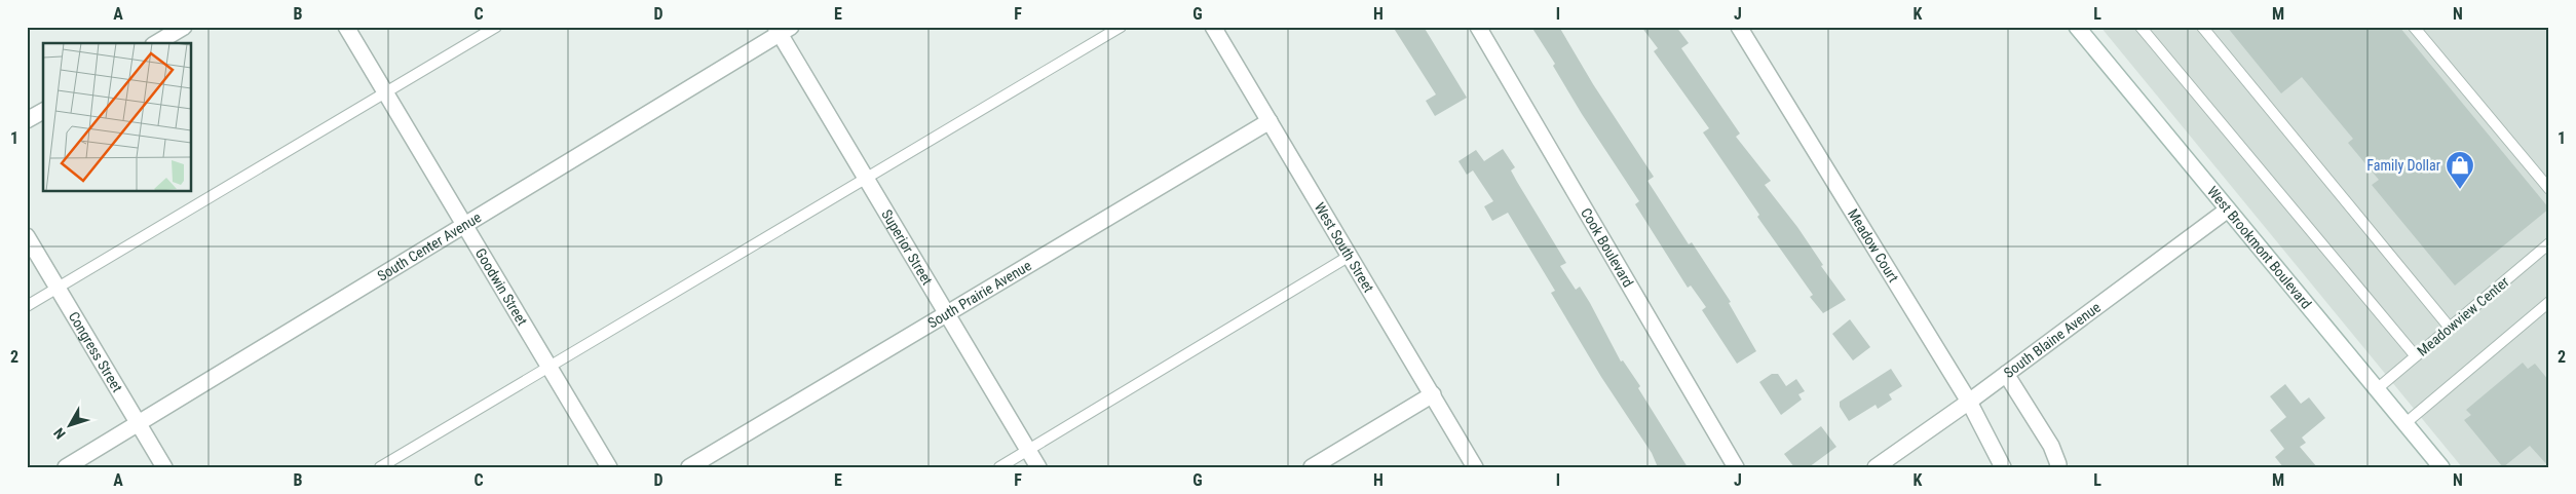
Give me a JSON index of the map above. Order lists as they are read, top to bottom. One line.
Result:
{"streets":{"street":["Meadow Court","South Center Avenue","Superior Street","West South Street","Cook Boulevard","West Brookmont Boulevard","Goodwin Street","South Prairie Avenue","South Blaine Avenue","Congress Street"],"lane":["Meadowview Center"]},"crossings":[["Meadow Court","South Blaine Avenue"],["South Center Avenue","Superior Street"],["South Center Avenue","Goodwin Street"],["South Center Avenue","Congress Street"],["Superior Street","South Prairie Avenue"],["West South Street","South Prairie Avenue"],["West Brookmont Boulevard","Meadowview Center"],["West Brookmont Boulevard","South Blaine Avenue"]],"places":{"shop":["Family Dollar"]},"north":"bottom left","grid":{"columns":["A","B","C","D","E","F","G","H","I","J","K","L","M","N"],"rows":["1","2"]}}
